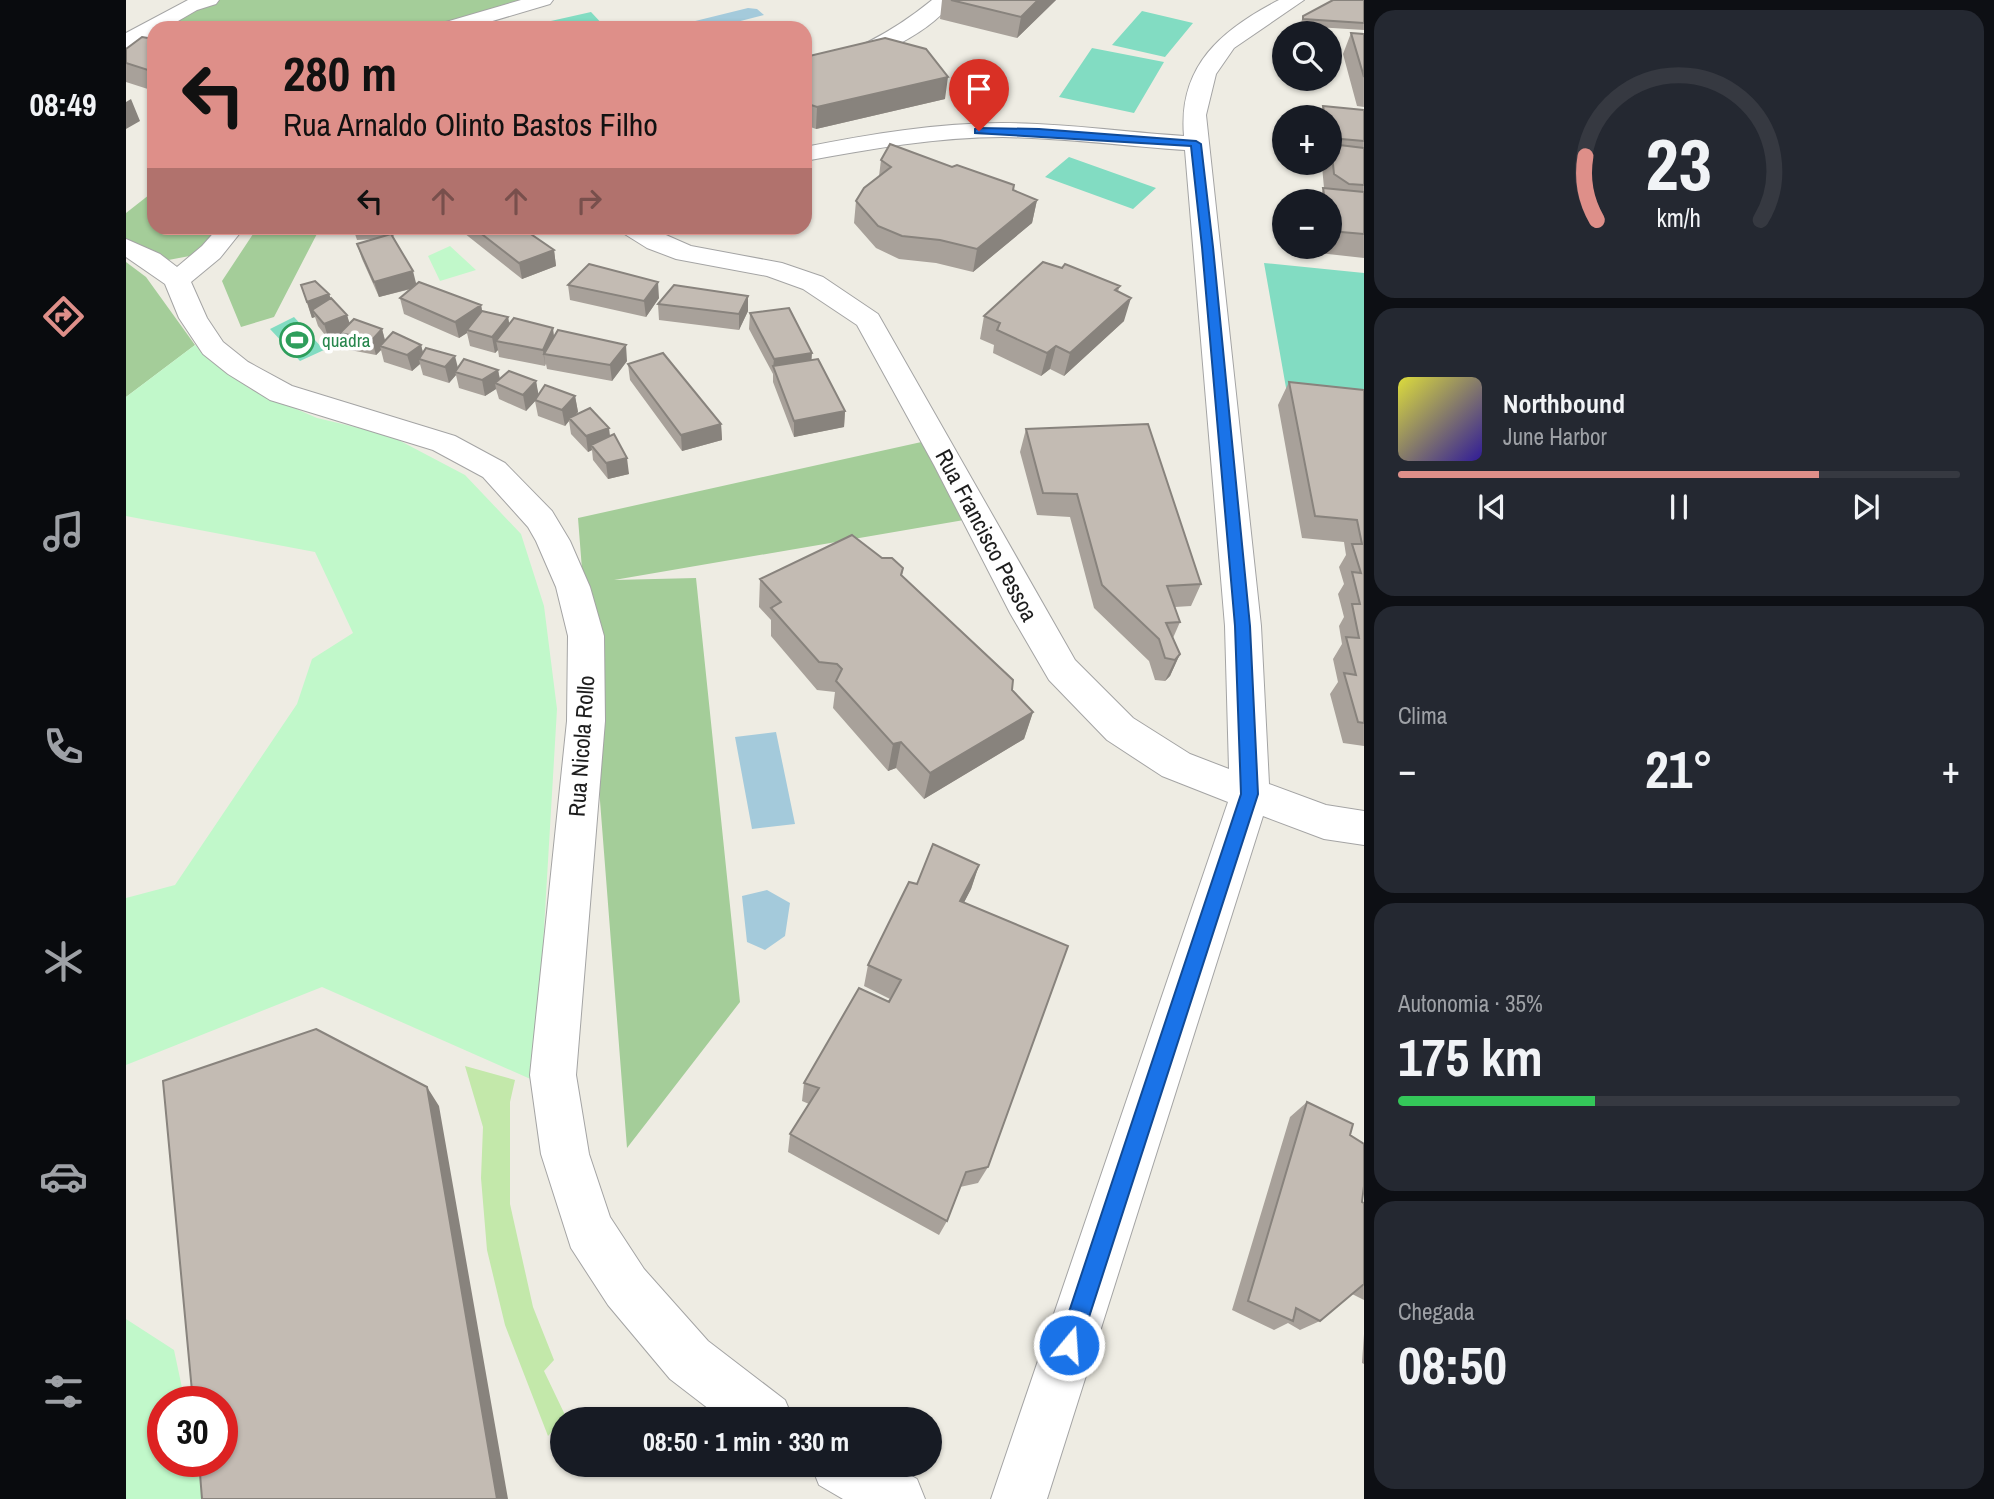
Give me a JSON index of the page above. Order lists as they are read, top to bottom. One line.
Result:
{"streets":{"street":["Rua Francisco Pessoa","Rua Nicola Rollo"]},"places":{"sports":["quadra"]},"page":{"tabs":"08:49","map_buttons":["+","−"],"turn":["280 m","Rua Arnaldo Olinto Bastos Filho"],"song":["Northbound","June Harbor"],"tile":["Clima",["Autonomia · 35%","175 km"],["Chegada","08:50"]],"heat":["−","21°","+"],"limit":"30","trip":"08:50 · 1 min · 330 m","gauge":["23","km/h"]}}
